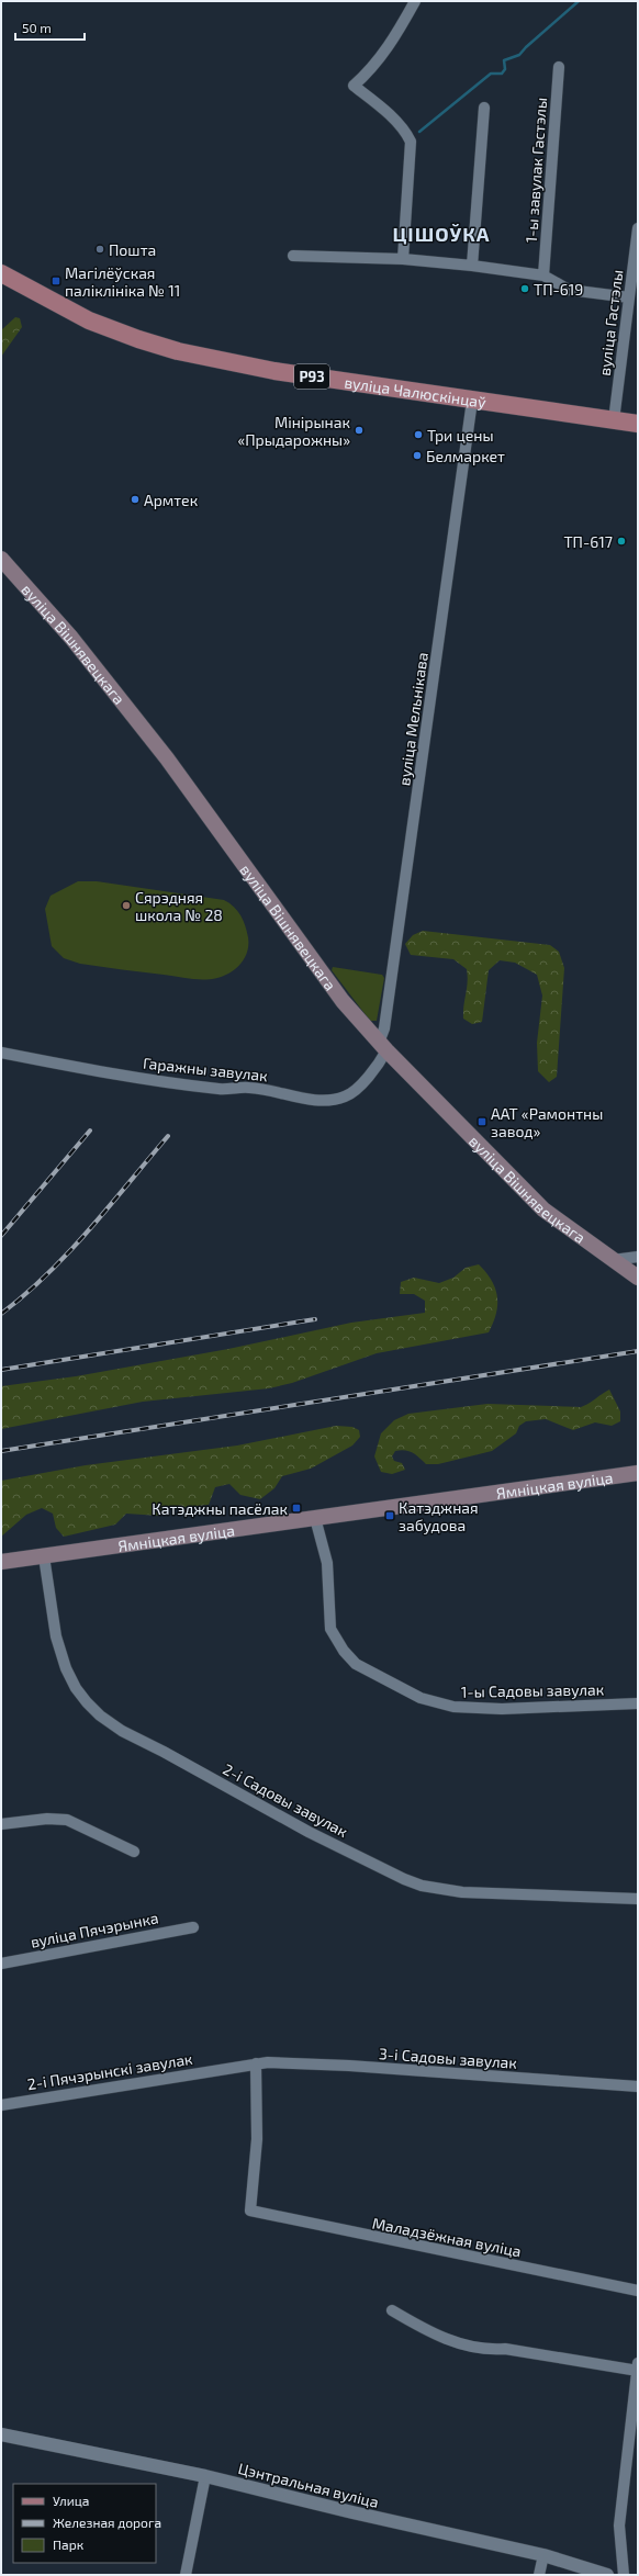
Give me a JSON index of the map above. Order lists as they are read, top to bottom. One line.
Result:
{"streets":{"main road":["Р93","вуліца Чалюскінцаў","вуліца Вішнявецкага","Ямніцкая вуліца"],"street":["1-ы завулак Гастэлы","вуліца Гастэлы","вуліца Мельнікава","Гаражны завулак","1-ы Садовы завулак","2-і Садовы завулак","вуліца Пячэрынка","3-і Садовы завулак","2-і Пячэрынскі завулак","Маладзёжная вуліца","Цэнтральная вуліца"]},"crossings":[["вуліца Гастэлы","вуліца Чалюскінцаў"],["вуліца Чалюскінцаў","вуліца Мельнікава"],["вуліца Вішнявецкага","вуліца Мельнікава"],["вуліца Вішнявецкага","Гаражны завулак"],["вуліца Мельнікава","Гаражны завулак"],["Ямніцкая вуліца","1-ы Садовы завулак"],["Ямніцкая вуліца","2-і Садовы завулак"],["3-і Садовы завулак","2-і Пячэрынскі завулак"],["3-і Садовы завулак","Маладзёжная вуліца"]],"districts":["ЦІШОЎКА"],"places":{"other":["Пошта","ТП-619","Мінірынак «Прыдарожны»","Три цены","Белмаркет","Армтек","ТП-617","Сярэдняя школа № 28"],"transit":["Магілёўская паліклініка № 11","ААТ «Рамонтны завод»","Катэджны пасёлак","Катэджная забудова"]},"legend":["Улица","Железная дорога","Парк"],"scale_bar":"50 m"}
